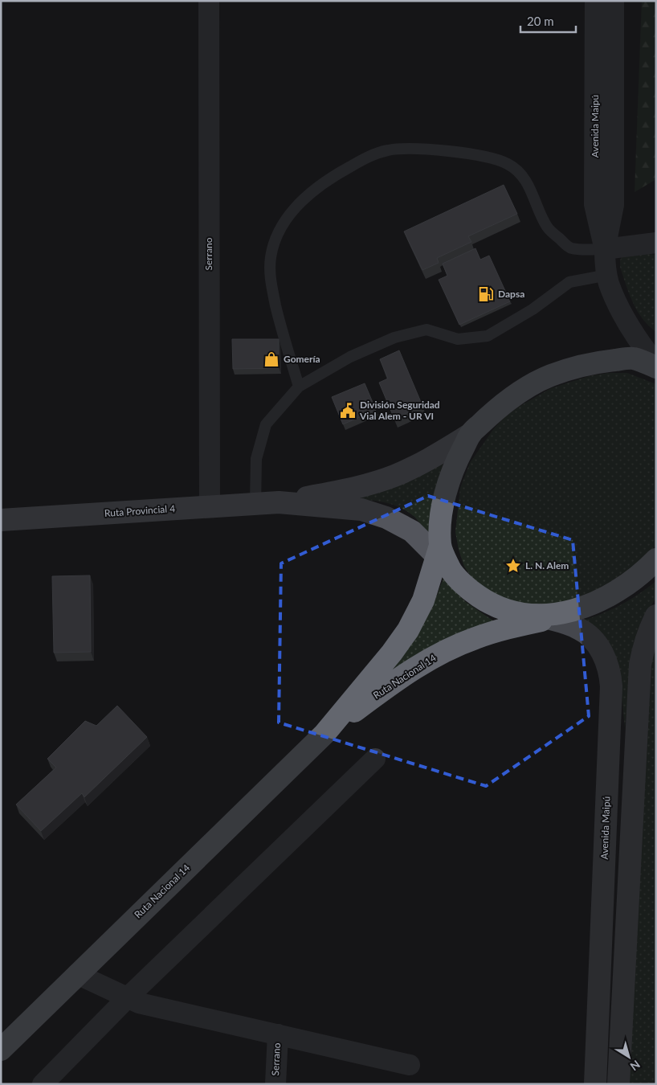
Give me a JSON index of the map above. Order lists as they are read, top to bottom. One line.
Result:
{"streets":{"highway":["Ruta Nacional 14"],"main road":["Avenida Maipú","Ruta Provincial 4"],"street":["Serrano"]},"crossings":[["Avenida Maipú","Ruta Nacional 14"],["Serrano","Ruta Provincial 4"],["Ruta Provincial 4","Ruta Nacional 14"]],"places":{"fuel station":["Dapsa"],"shop":["Gomería"],"public building":["División Seguridad Vial Alem - UR VI"],"place":["L. N. Alem"]},"scale_bar":"20 m","north":"bottom right"}
